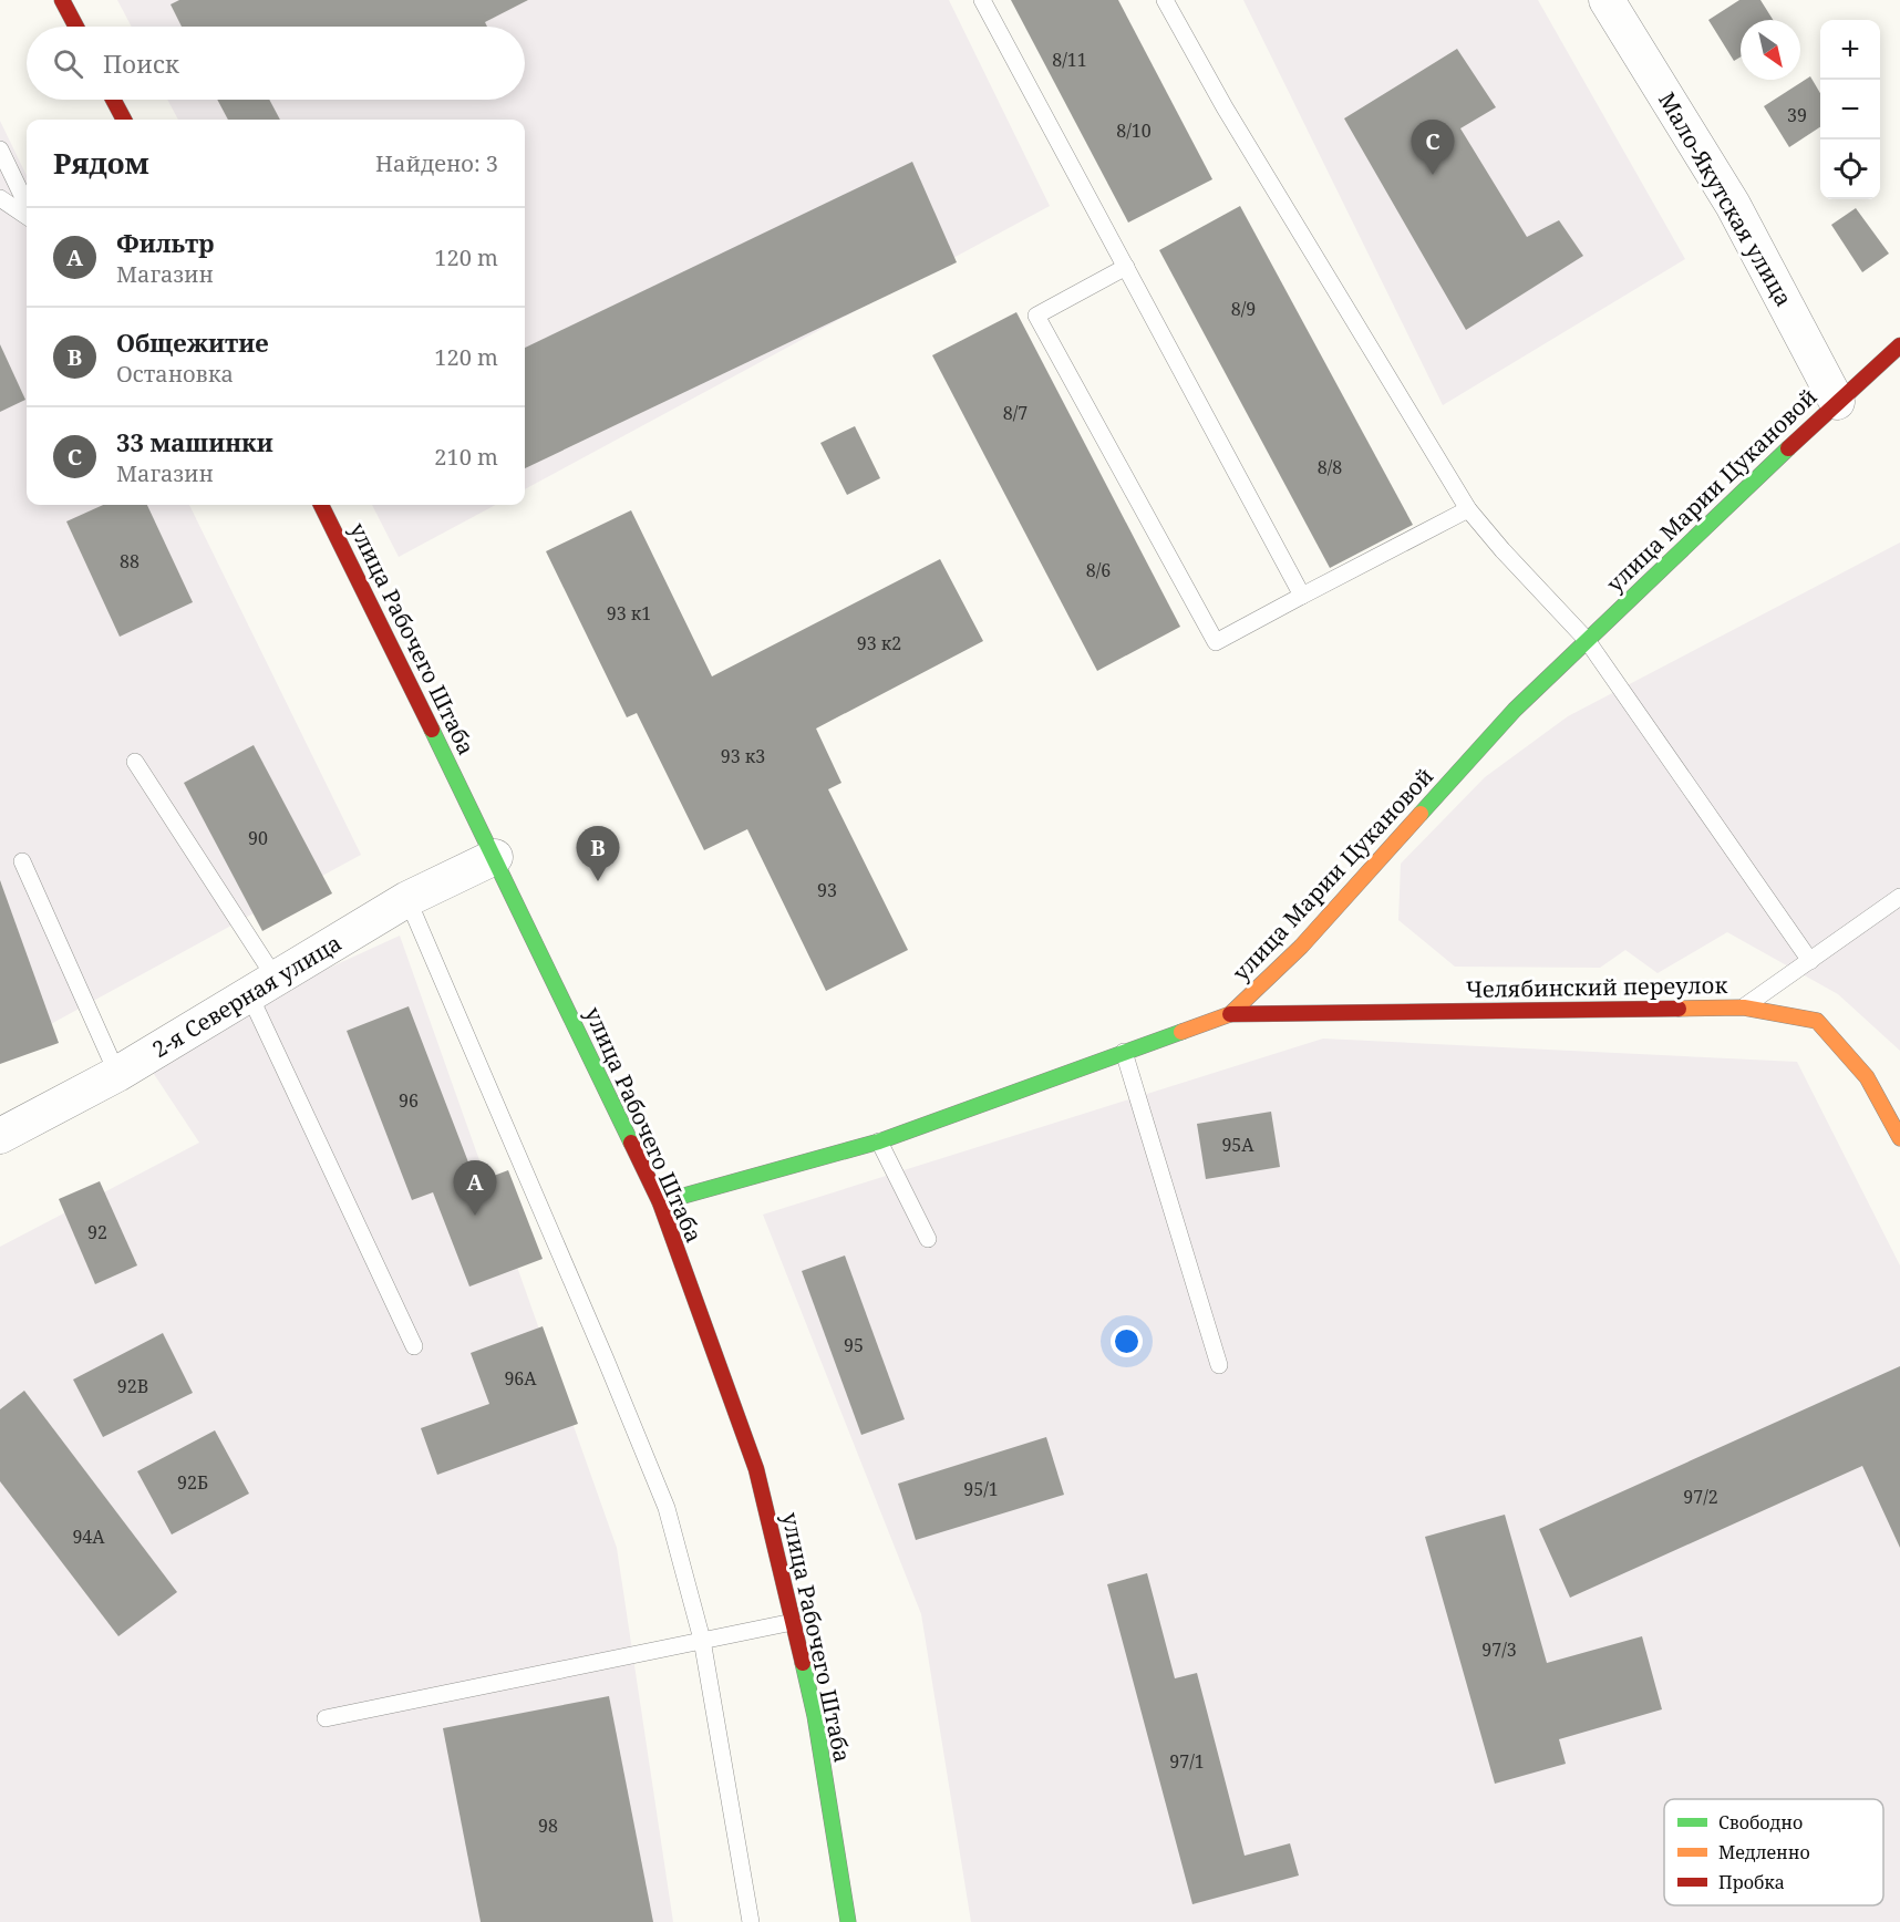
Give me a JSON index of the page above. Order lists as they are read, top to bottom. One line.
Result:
{"streets":{"street":["Мало-Якутская улица","улица Марии Цукановой","улица Рабочего Штаба","Челябинский переулок","2-я Северная улица"]},"crossings":[["Мало-Якутская улица","улица Марии Цукановой"],["улица Марии Цукановой","улица Рабочего Штаба"],["улица Марии Цукановой","Челябинский переулок"],["улица Рабочего Штаба","2-я Северная улица"]],"house_numbers":["8/11","39","8/10","8/9","8/7","8/8","88","8/6","93 к1","93 к2","93 к3","90","93","96","95А","92","95","96А","92В","92Б","95/1","97/2","94А","97/3","97/1","98"],"legend":["Свободно","Медленно","Пробка"],"north":"bottom right","page":{"map_buttons":["+","−"],"search":"Поиск","pins":["C","B","A"],"heading":["Рядом","Найдено: 3"],"list":[{"mark":"A","name":"Фильтр","note":"Магазин","value":"120 m"},{"mark":"B","name":"Общежитие","note":"Остановка","value":"120 m"},{"mark":"C","name":"33 машинки","note":"Магазин","value":"210 m"}]}}
